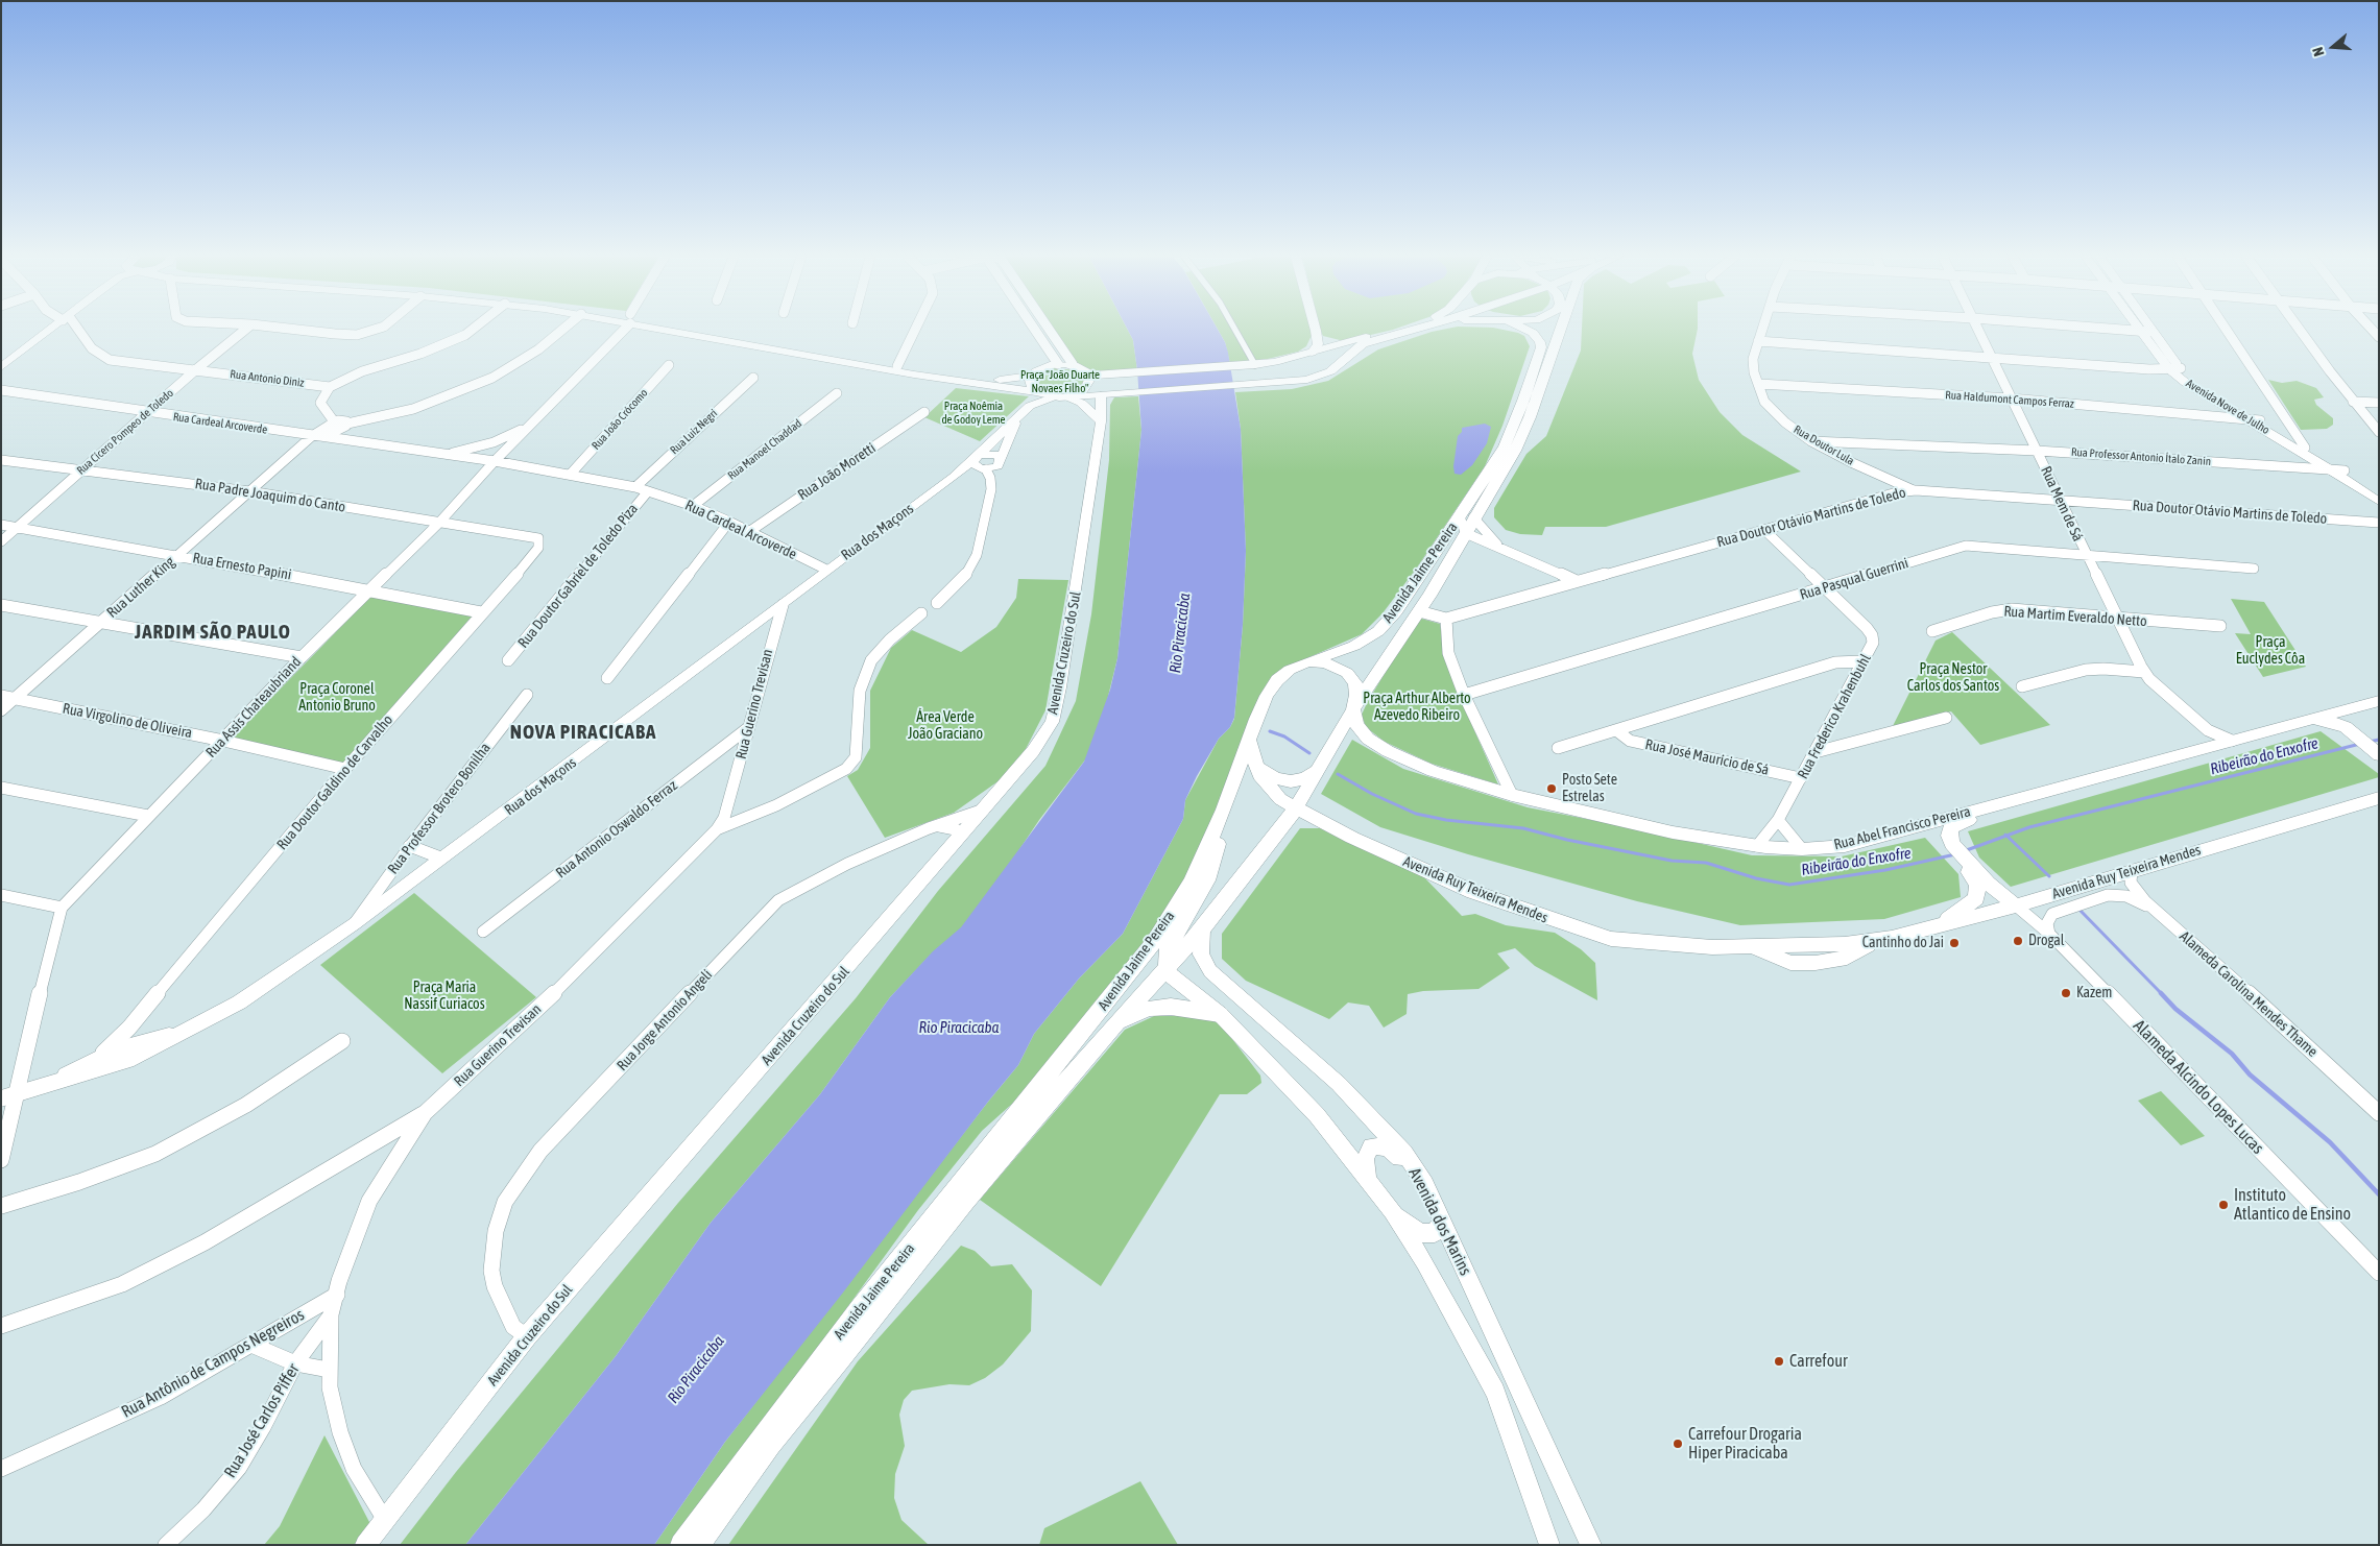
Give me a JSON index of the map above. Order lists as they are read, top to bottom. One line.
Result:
{"streets":{"main road":["Avenida Jaime Pereira","Rua Abel Francisco Pereira","Avenida Ruy Teixeira Mendes"],"street":["Rua Antonio Diniz","Rua Haldumont Campos Ferraz","Avenida Nove de Julho","Rua João Crócomo","Rua Cardeal Arcoverde","Rua Cícero Pompeo de Toledo","Rua Luiz Negri","Rua Doutor Lula","Rua Manoel Chaddad","Rua Professor Antonio Ítalo Zanin","Rua João Moretti","Rua Padre Joaquim do Canto","Rua Mem de Sá","Rua Doutor Otávio Martins de Toledo","Rua dos Maçons","Rua Ernesto Papini","Rua Doutor Gabriel de Toledo Piza","Rua Pasqual Guerrini","Rua Luther King","Rua Martim Everaldo Netto","Avenida Cruzeiro do Sul","Rua Guerino Trevisan","Rua Assis Chateaubriand","Rua Frederico Krahenbuhl","Rua Virgolino de Oliveira","Rua José Maurício de Sá","Rua Doutor Galdino de Carvalho","Rua Professor Brotero Bonilha","Rua Antonio Oswaldo Ferraz","Alameda Carolina Mendes Thame","Rua Jorge Antonio Angeli","Alameda Alcindo Lopes Lucas","Avenida dos Marins","Rua Antônio de Campos Negreiros","Rua José Carlos Piffer"]},"crossings":[["Rua Antonio Diniz","Rua Cícero Pompeo de Toledo"],["Rua Haldumont Campos Ferraz","Avenida Nove de Julho"],["Rua Haldumont Campos Ferraz","Rua Doutor Lula"],["Rua Haldumont Campos Ferraz","Rua Mem de Sá"],["Avenida Nove de Julho","Rua Professor Antonio Ítalo Zanin"],["Rua João Crócomo","Rua Cardeal Arcoverde"],["Rua Cardeal Arcoverde","Rua Cícero Pompeo de Toledo"],["Rua Cardeal Arcoverde","Rua Luiz Negri"],["Rua Cardeal Arcoverde","Rua Manoel Chaddad"],["Rua Cardeal Arcoverde","Rua João Moretti"],["Rua Cardeal Arcoverde","Rua dos Maçons"],["Rua Cardeal Arcoverde","Rua Doutor Gabriel de Toledo Piza"],["Rua Cardeal Arcoverde","Rua Luther King"],["Rua Cardeal Arcoverde","Rua Assis Chateaubriand"],["Rua Cícero Pompeo de Toledo","Rua Padre Joaquim do Canto"],["Rua Cícero Pompeo de Toledo","Rua Ernesto Papini"],["Rua Doutor Lula","Rua Professor Antonio Ítalo Zanin"],["Rua Doutor Lula","Rua Doutor Otávio Martins de Toledo"],["Rua Professor Antonio Ítalo Zanin","Rua Mem de Sá"],["Rua Padre Joaquim do Canto","Rua Luther King"],["Rua Padre Joaquim do Canto","Rua Assis Chateaubriand"],["Rua Padre Joaquim do Canto","Rua Doutor Galdino de Carvalho"],["Rua Mem de Sá","Rua Doutor Otávio Martins de Toledo"],["Rua Mem de Sá","Rua Pasqual Guerrini"],["Rua Mem de Sá","Rua Martim Everaldo Netto"],["Rua Mem de Sá","Rua Abel Francisco Pereira"],["Rua Doutor Otávio Martins de Toledo","Avenida Jaime Pereira"],["Rua Doutor Otávio Martins de Toledo","Rua Frederico Krahenbuhl"],["Rua dos Maçons","Rua Guerino Trevisan"],["Rua dos Maçons","Rua Assis Chateaubriand"],["Rua dos Maçons","Rua Doutor Galdino de Carvalho"],["Rua dos Maçons","Rua Professor Brotero Bonilha"],["Rua Ernesto Papini","Rua Luther King"],["Rua Ernesto Papini","Rua Assis Chateaubriand"],["Rua Ernesto Papini","Rua Doutor Galdino de Carvalho"],["Avenida Jaime Pereira","Rua Abel Francisco Pereira"],["Avenida Jaime Pereira","Avenida Ruy Teixeira Mendes"],["Avenida Jaime Pereira","Avenida dos Marins"],["Rua Pasqual Guerrini","Rua Frederico Krahenbuhl"],["Rua Luther King","Rua Virgolino de Oliveira"],["Avenida Cruzeiro do Sul","Rua Guerino Trevisan"],["Avenida Cruzeiro do Sul","Rua Jorge Antonio Angeli"],["Rua Guerino Trevisan","Rua Antonio Oswaldo Ferraz"],["Rua Guerino Trevisan","Rua Antônio de Campos Negreiros"],["Rua Guerino Trevisan","Rua José Carlos Piffer"],["Rua Assis Chateaubriand","Rua Virgolino de Oliveira"],["Rua Frederico Krahenbuhl","Rua José Maurício de Sá"],["Rua Frederico Krahenbuhl","Rua Abel Francisco Pereira"],["Rua Virgolino de Oliveira","Rua Doutor Galdino de Carvalho"],["Rua Abel Francisco Pereira","Avenida Ruy Teixeira Mendes"],["Avenida Ruy Teixeira Mendes","Alameda Carolina Mendes Thame"],["Avenida Ruy Teixeira Mendes","Alameda Alcindo Lopes Lucas"]],"districts":["JARDIM SÃO PAULO","NOVA PIRACICABA"],"water":["Rio Piracicaba","Ribeirão do Enxofre"],"parks":["Praça \"João Duarte Novaes Filho\"","Praça Noêmia de Godoy Leme","Praça Euclydes Côa","Praça Nestor Carlos dos Santos","Praça Coronel Antonio Bruno","Praça Arthur Alberto Azevedo Ribeiro","Área Verde João Graciano","Praça Maria Nassif Curiacos"],"places":["Posto Sete Estrelas","Drogal","Cantinho do Jai","Kazem","Instituto Atlantico de Ensino","Carrefour","Carrefour Drogaria Hiper Piracicaba"],"north":"left"}
